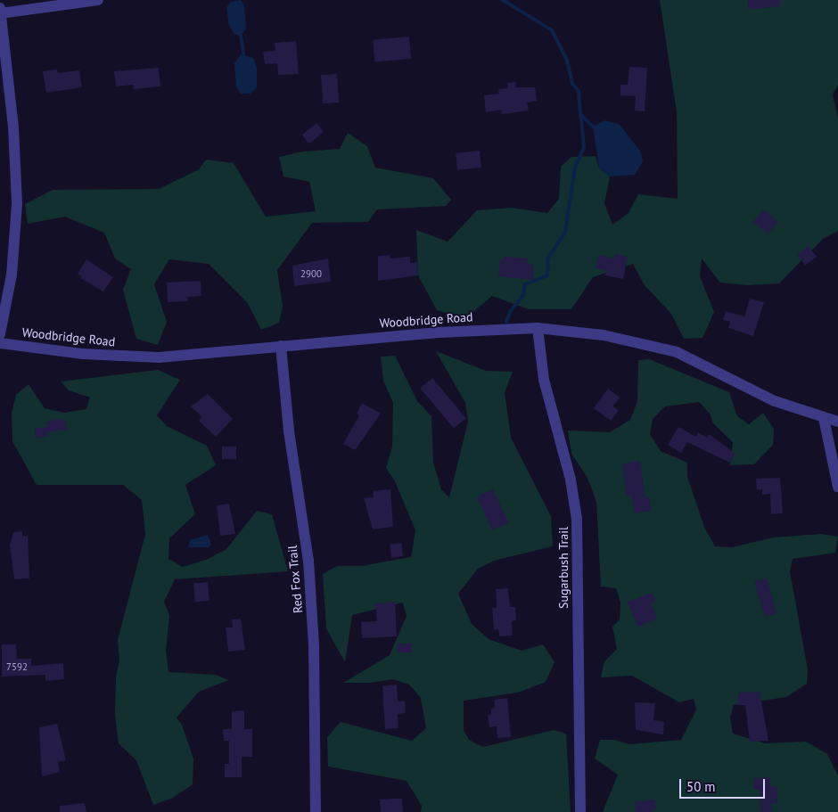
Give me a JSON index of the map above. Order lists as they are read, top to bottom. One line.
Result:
{"streets":{"street":["Woodbridge Road","Sugarbush Trail","Red Fox Trail"]},"crossings":[["Woodbridge Road","Sugarbush Trail"],["Woodbridge Road","Red Fox Trail"]],"house_numbers":["2900","7592"],"scale_bar":"50 m"}
